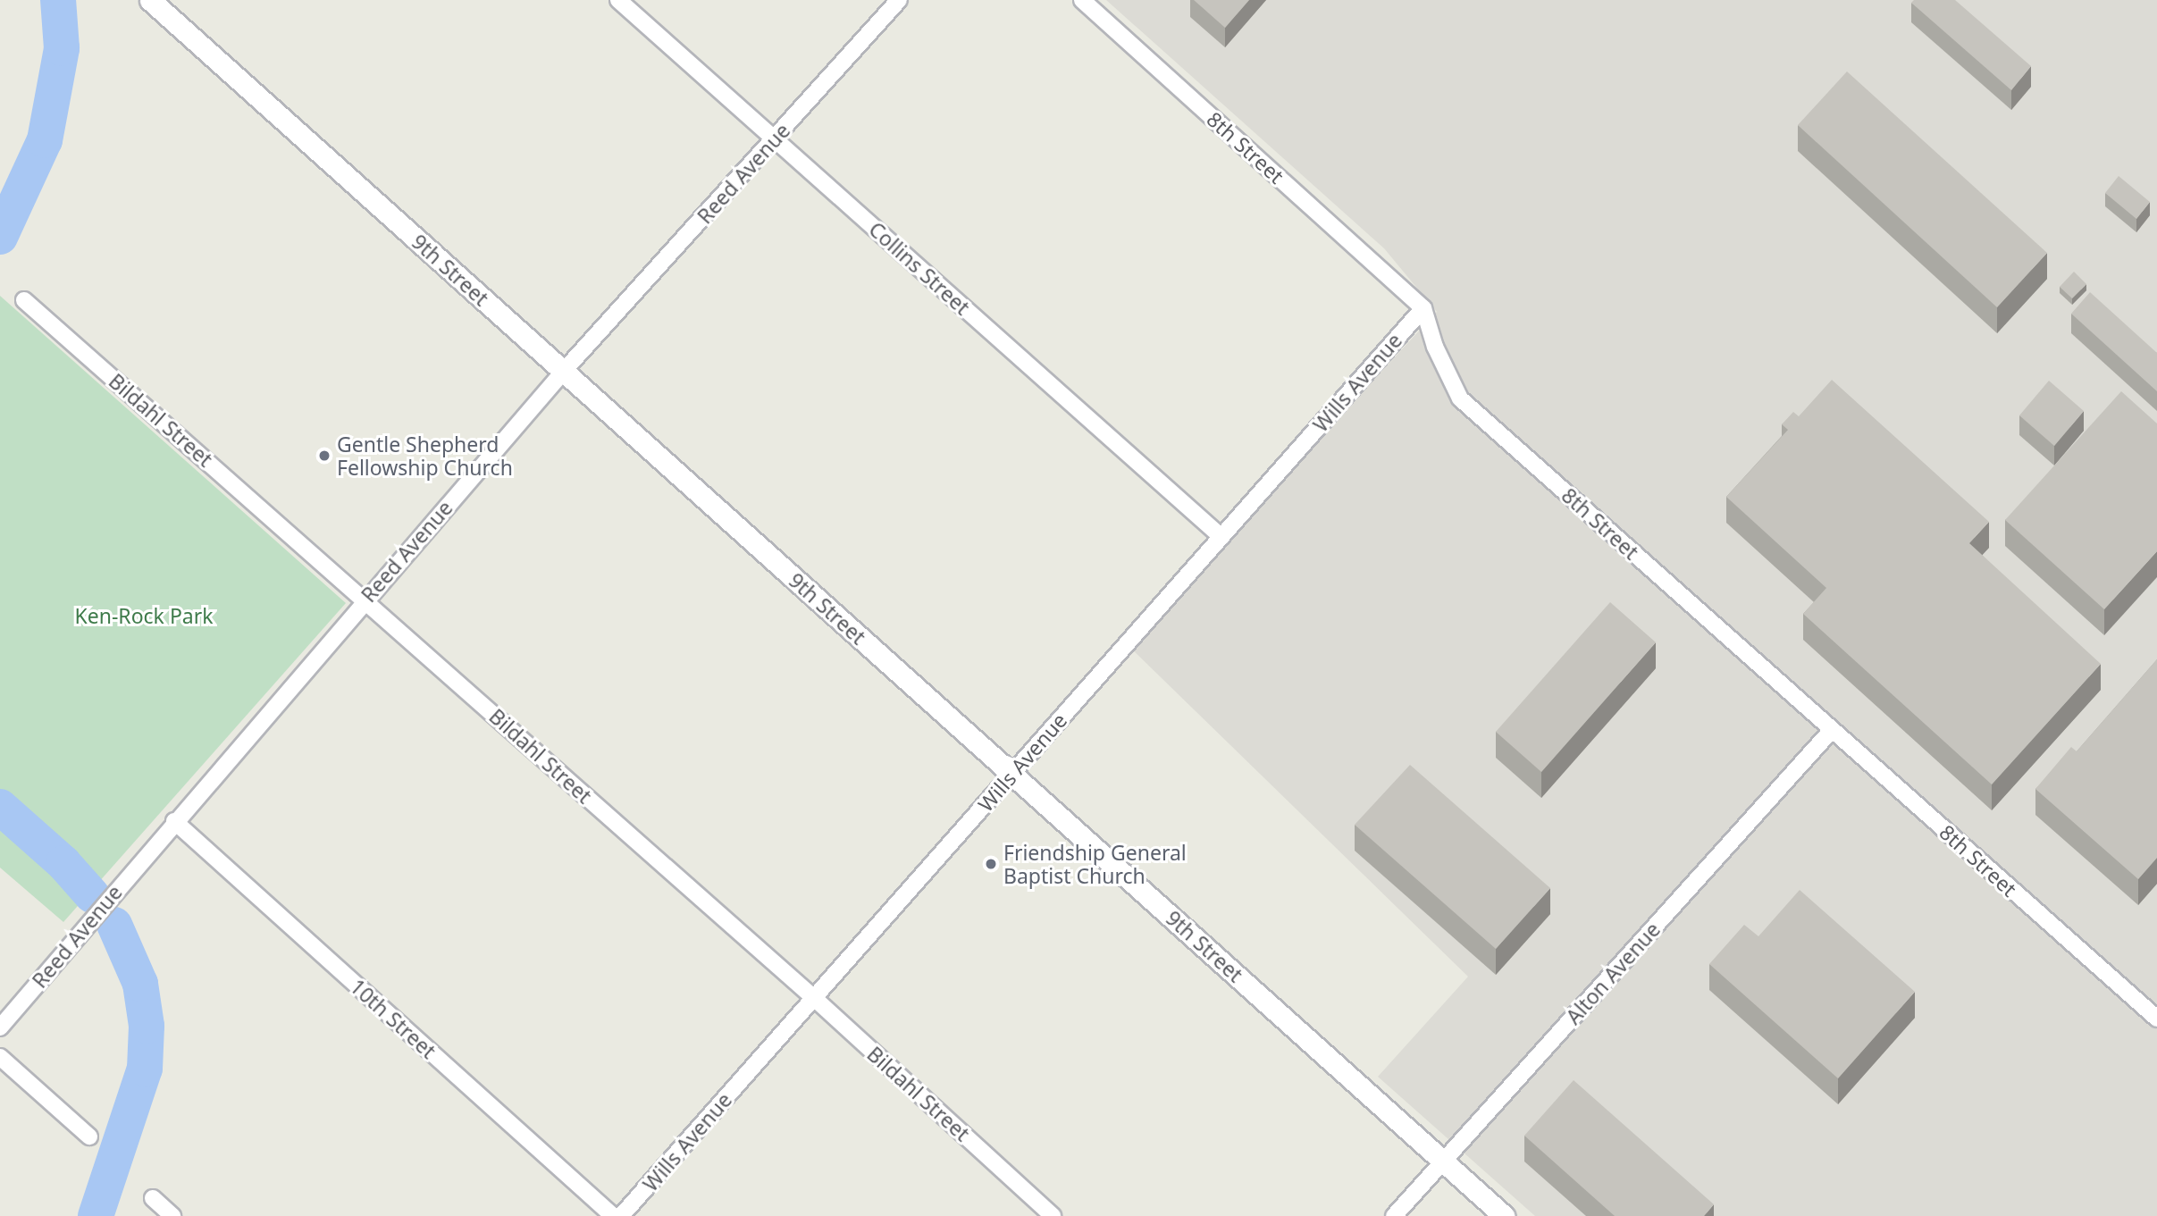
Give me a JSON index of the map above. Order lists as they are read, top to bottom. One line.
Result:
{"streets":{"street":["8th Street","Reed Avenue","Collins Street","9th Street","Wills Avenue","Bildahl Street","Alton Avenue","10th Street"]},"crossings":[["8th Street","Wills Avenue"],["8th Street","Alton Avenue"],["Reed Avenue","Collins Street"],["Reed Avenue","9th Street"],["Reed Avenue","Bildahl Street"],["Reed Avenue","10th Street"],["Collins Street","Wills Avenue"],["9th Street","Wills Avenue"],["9th Street","Alton Avenue"],["Wills Avenue","Bildahl Street"]],"parks":["Ken-Rock Park"],"places":["Gentle Shepherd Fellowship Church","Friendship General Baptist Church"]}
